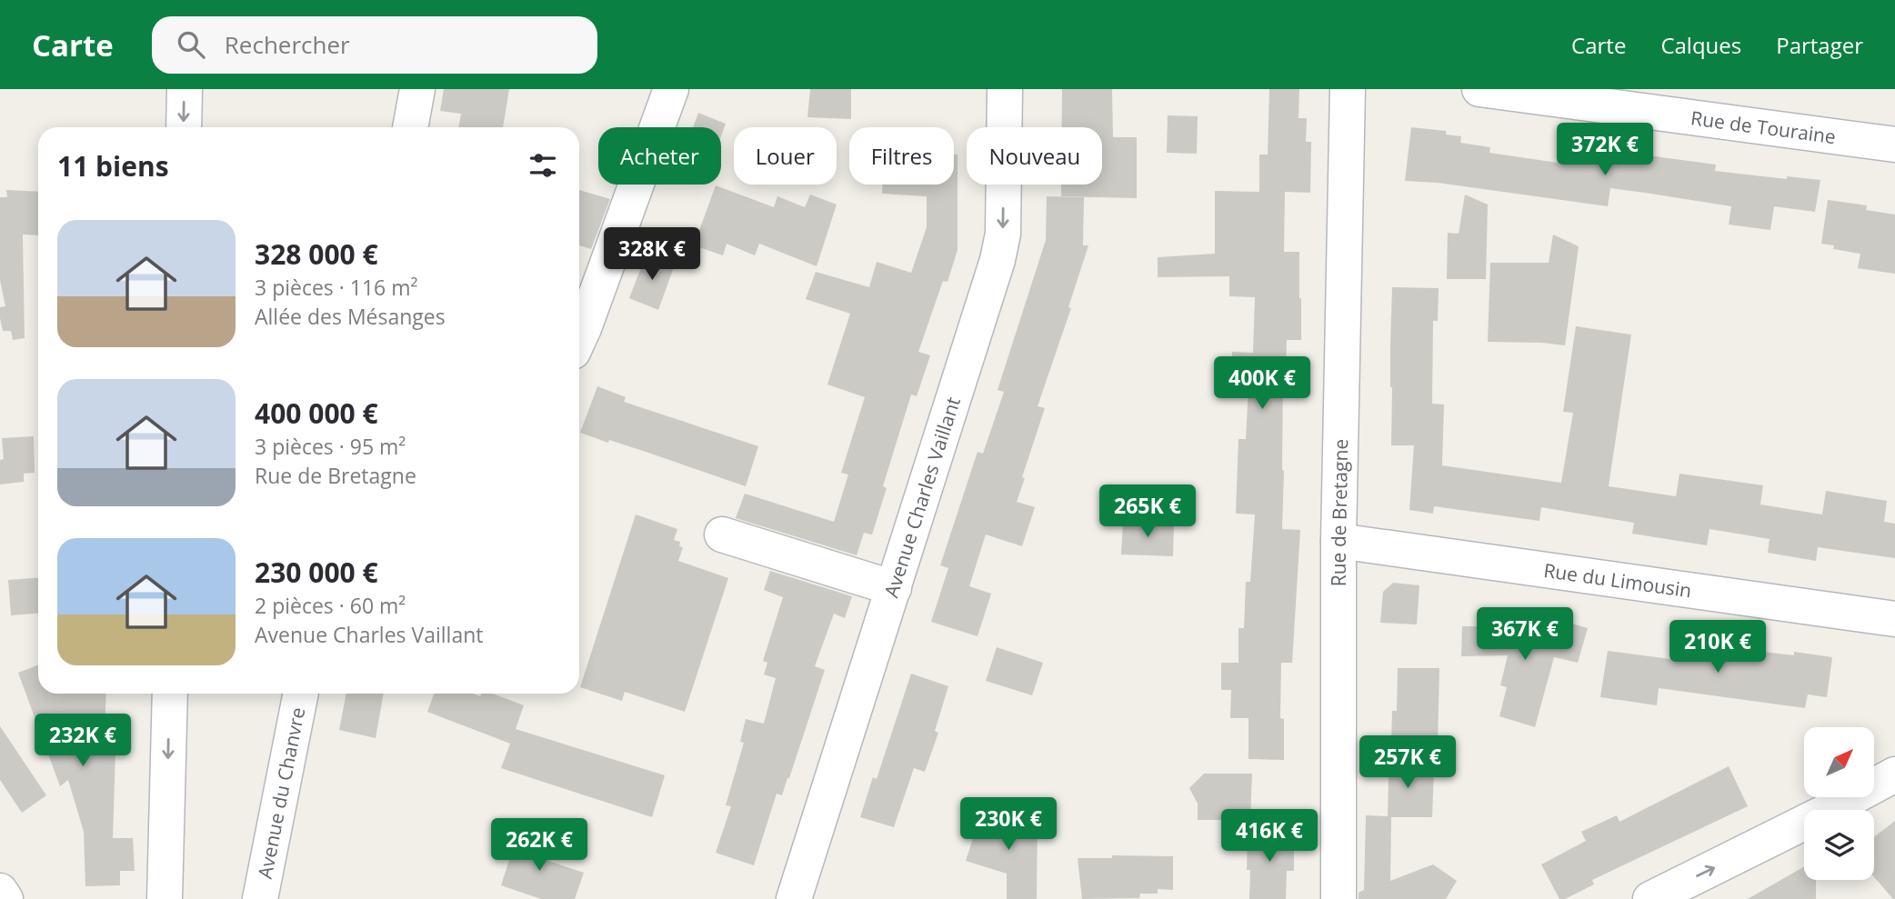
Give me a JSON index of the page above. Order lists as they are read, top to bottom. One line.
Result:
{"streets":{"street":["Rue de Touraine","Avenue Charles Vaillant","Rue de Bretagne","Rue du Limousin","Avenue du Chanvre"]},"crossings":[["Rue de Bretagne","Rue du Limousin"]],"one_way":["Avenue Charles Vaillant"],"north":"top right","page":{"header":"Carte","search":"Rechercher","nav":["Carte","Calques","Partager"],"price":["372K €","328K €","400K €","265K €","367K €","210K €","232K €","257K €","230K €","416K €","262K €"],"chip":["Acheter","Louer","Filtres","Nouveau"],"heading":"11 biens","list":[{"name":"328 000 €","note":"3 pièces · 116 m² · Allée des Mésanges"},{"name":"400 000 €","note":"3 pièces · 95 m² · Rue de Bretagne"},{"name":"230 000 €","note":"2 pièces · 60 m² · Avenue Charles Vaillant"}]}}
